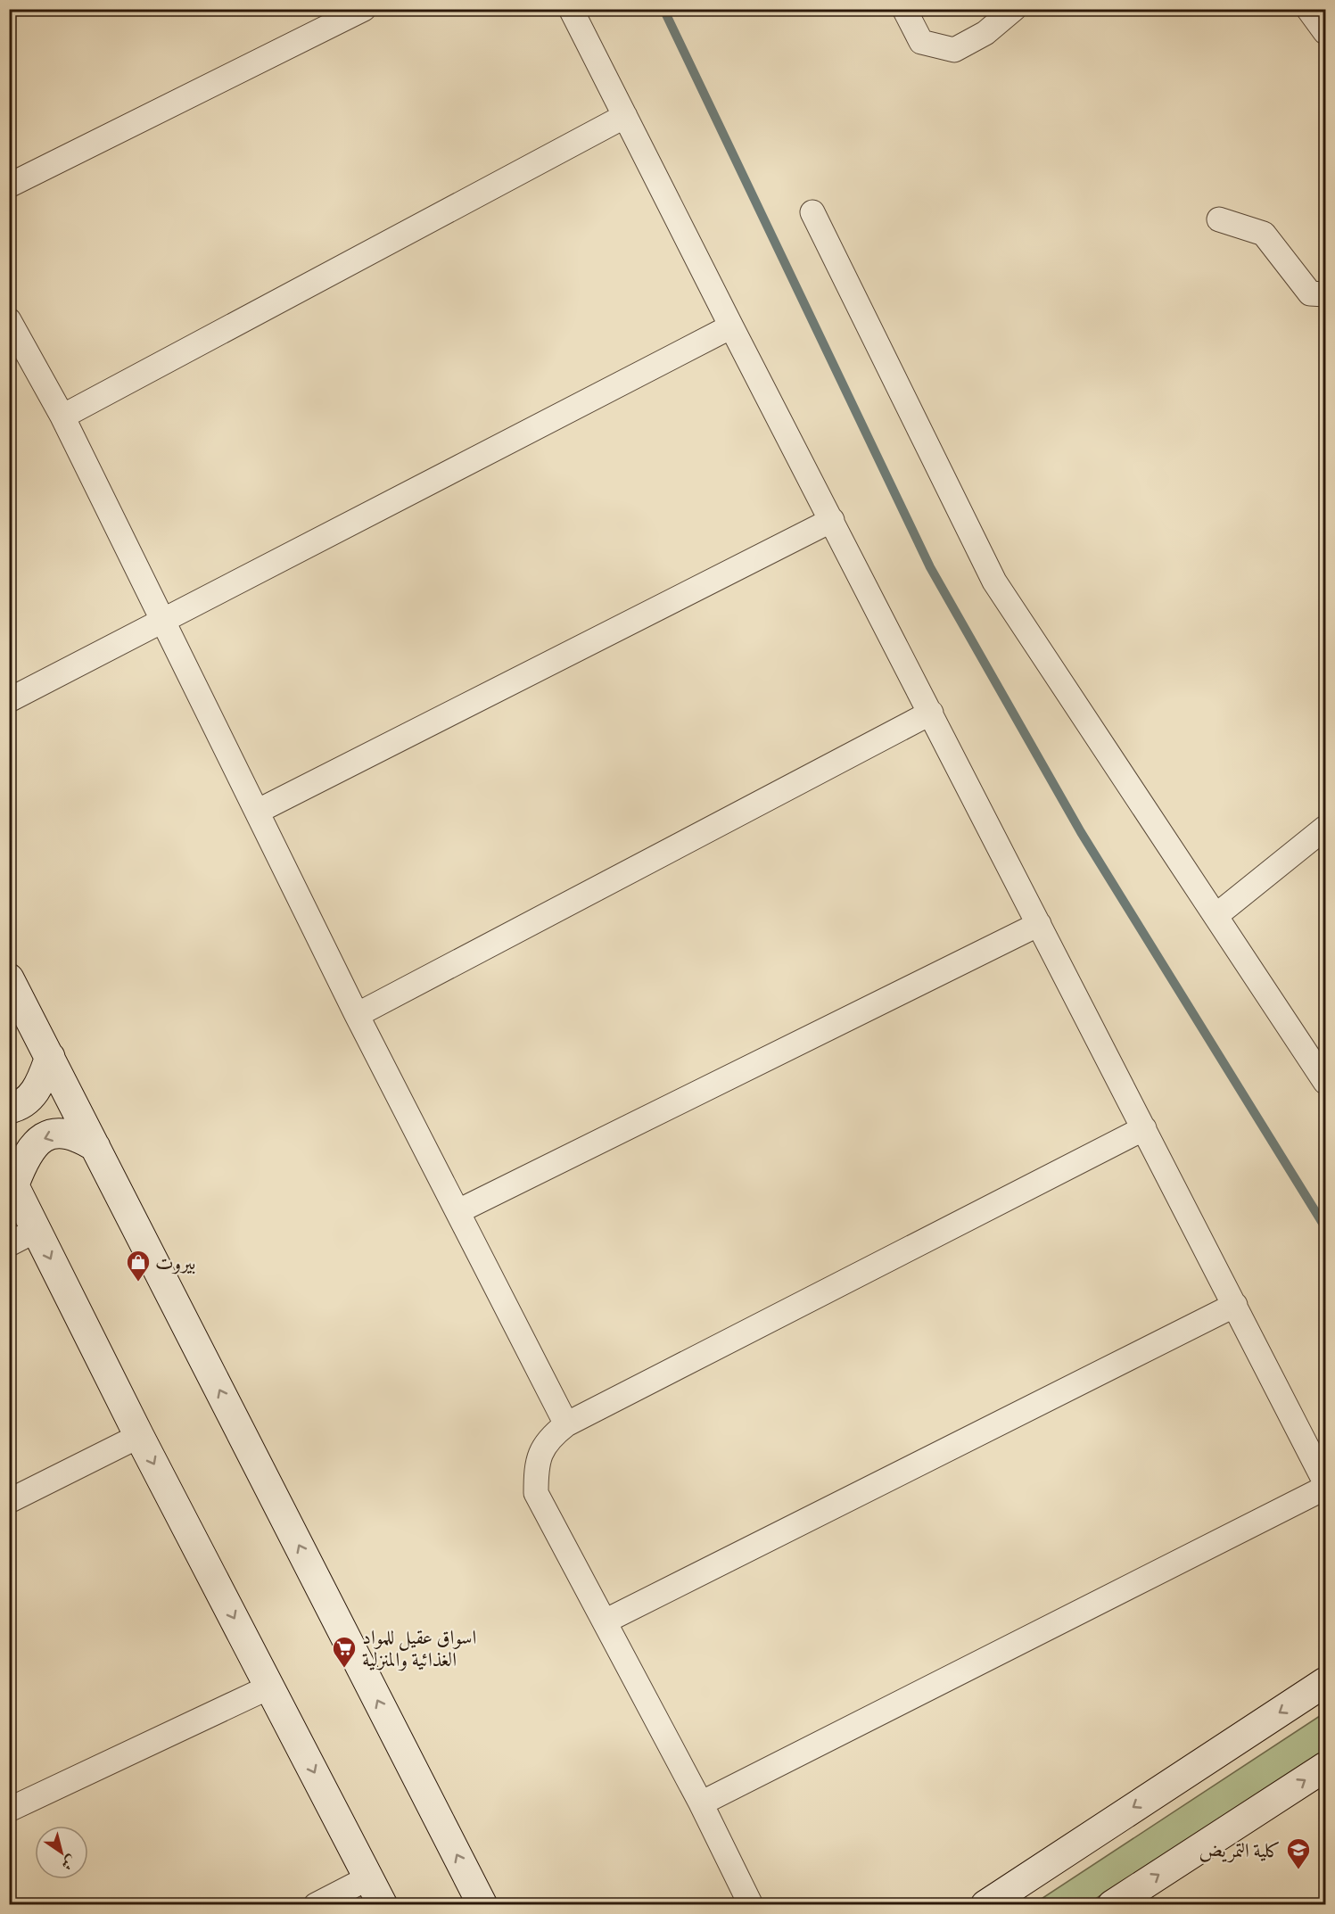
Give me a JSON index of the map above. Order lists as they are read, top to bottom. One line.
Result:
{"places":{"shop":["بيروت"],"supermarket":["اسواق عقيل للمواد الغذائية والمنزلية"],"school or university":["كلية التمريض"]},"north":"bottom right"}
